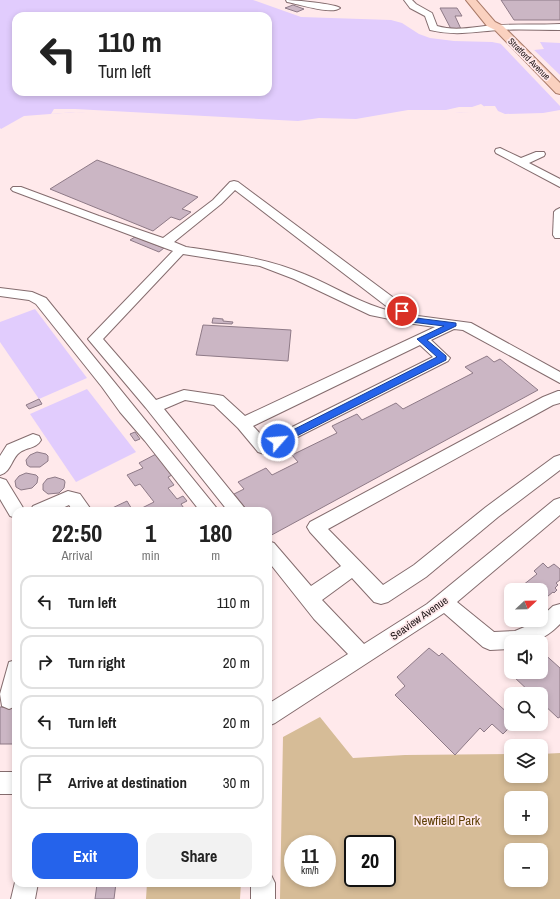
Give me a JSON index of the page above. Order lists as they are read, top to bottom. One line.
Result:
{"streets":{"main road":["Stratford Avenue"],"street":["Seaview Avenue"]},"parks":["Newfield Park"],"north":"right","page":{"turn":["110 m","Turn left"],"eta":["22:50","Arrival","1","min","180","m"],"list":[{"name":"Turn left","value":"110 m"},{"name":"Turn right","value":"20 m"},{"name":"Turn left","value":"20 m"},{"name":"Arrive at destination","value":"30 m"}],"map_buttons":["+","−"],"buttons":["Exit","Share"],"speed":"11 km/h","limit":"20"}}
